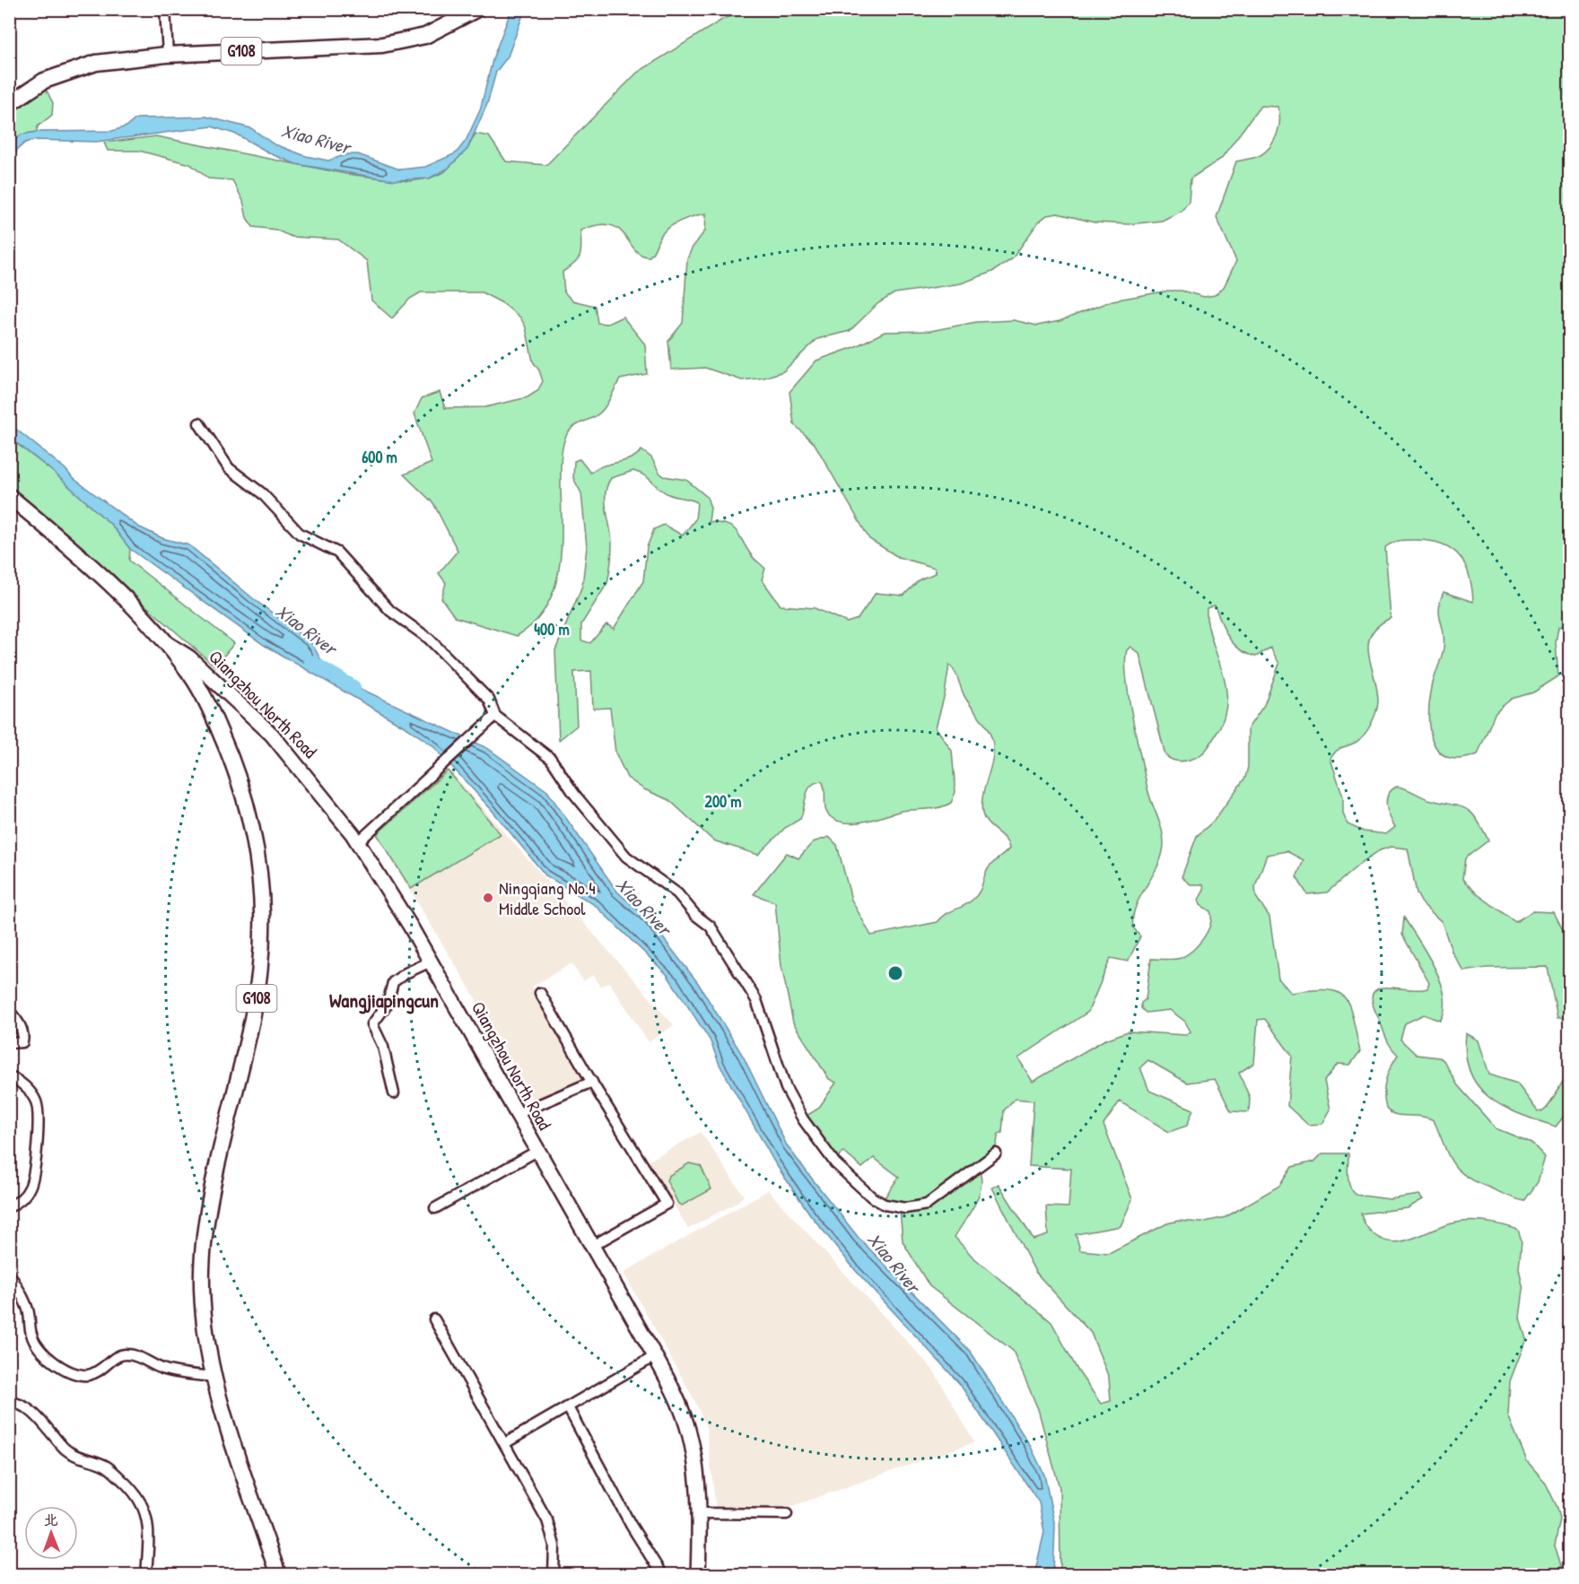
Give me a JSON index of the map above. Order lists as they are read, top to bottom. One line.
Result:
{"streets":{"highway":["G108"],"main road":["Qiangzhou North Road"]},"crossings":[["G108","Qiangzhou North Road"]],"districts":["Wangjiapingcun"],"water":["Xiao River"],"places":["Ningqiang No.4 Middle School"],"north":"top","rings":["600 m","400 m","200 m"]}
